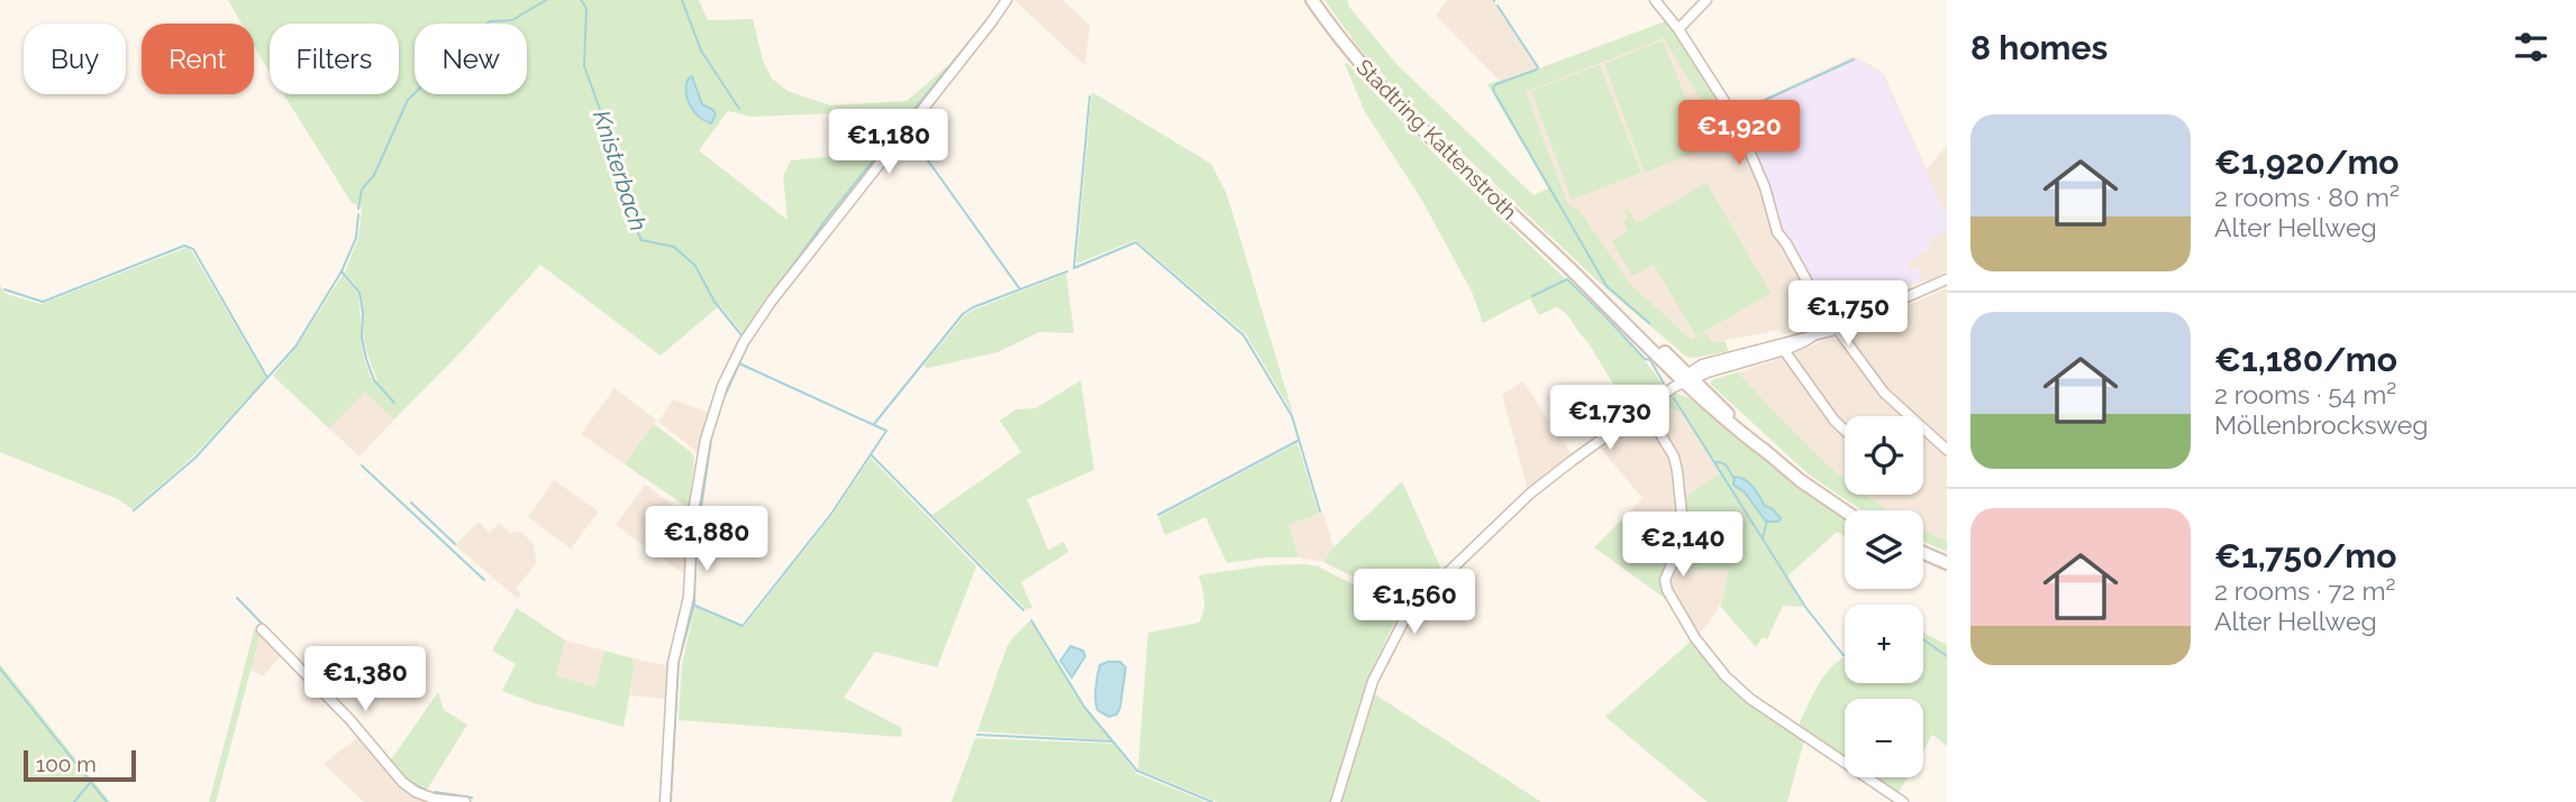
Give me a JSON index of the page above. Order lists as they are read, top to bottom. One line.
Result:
{"streets":{"main road":["Stadtring Kattenstroth"]},"water":["Knisterbach"],"scale_bar":"100 m","page":{"heading":"8 homes","chip":["Buy","Rent","Filters","New"],"list":[{"name":"€1,920/mo","note":"2 rooms · 80 m² · Alter Hellweg"},{"name":"€1,180/mo","note":"2 rooms · 54 m² · Möllenbrocksweg"},{"name":"€1,750/mo","note":"2 rooms · 72 m² · Alter Hellweg"}],"price":["€1,920","€1,180","€1,750","€1,730","€1,880","€2,140","€1,560","€1,380"],"map_buttons":["+","−"],"scale":"100 m"}}
